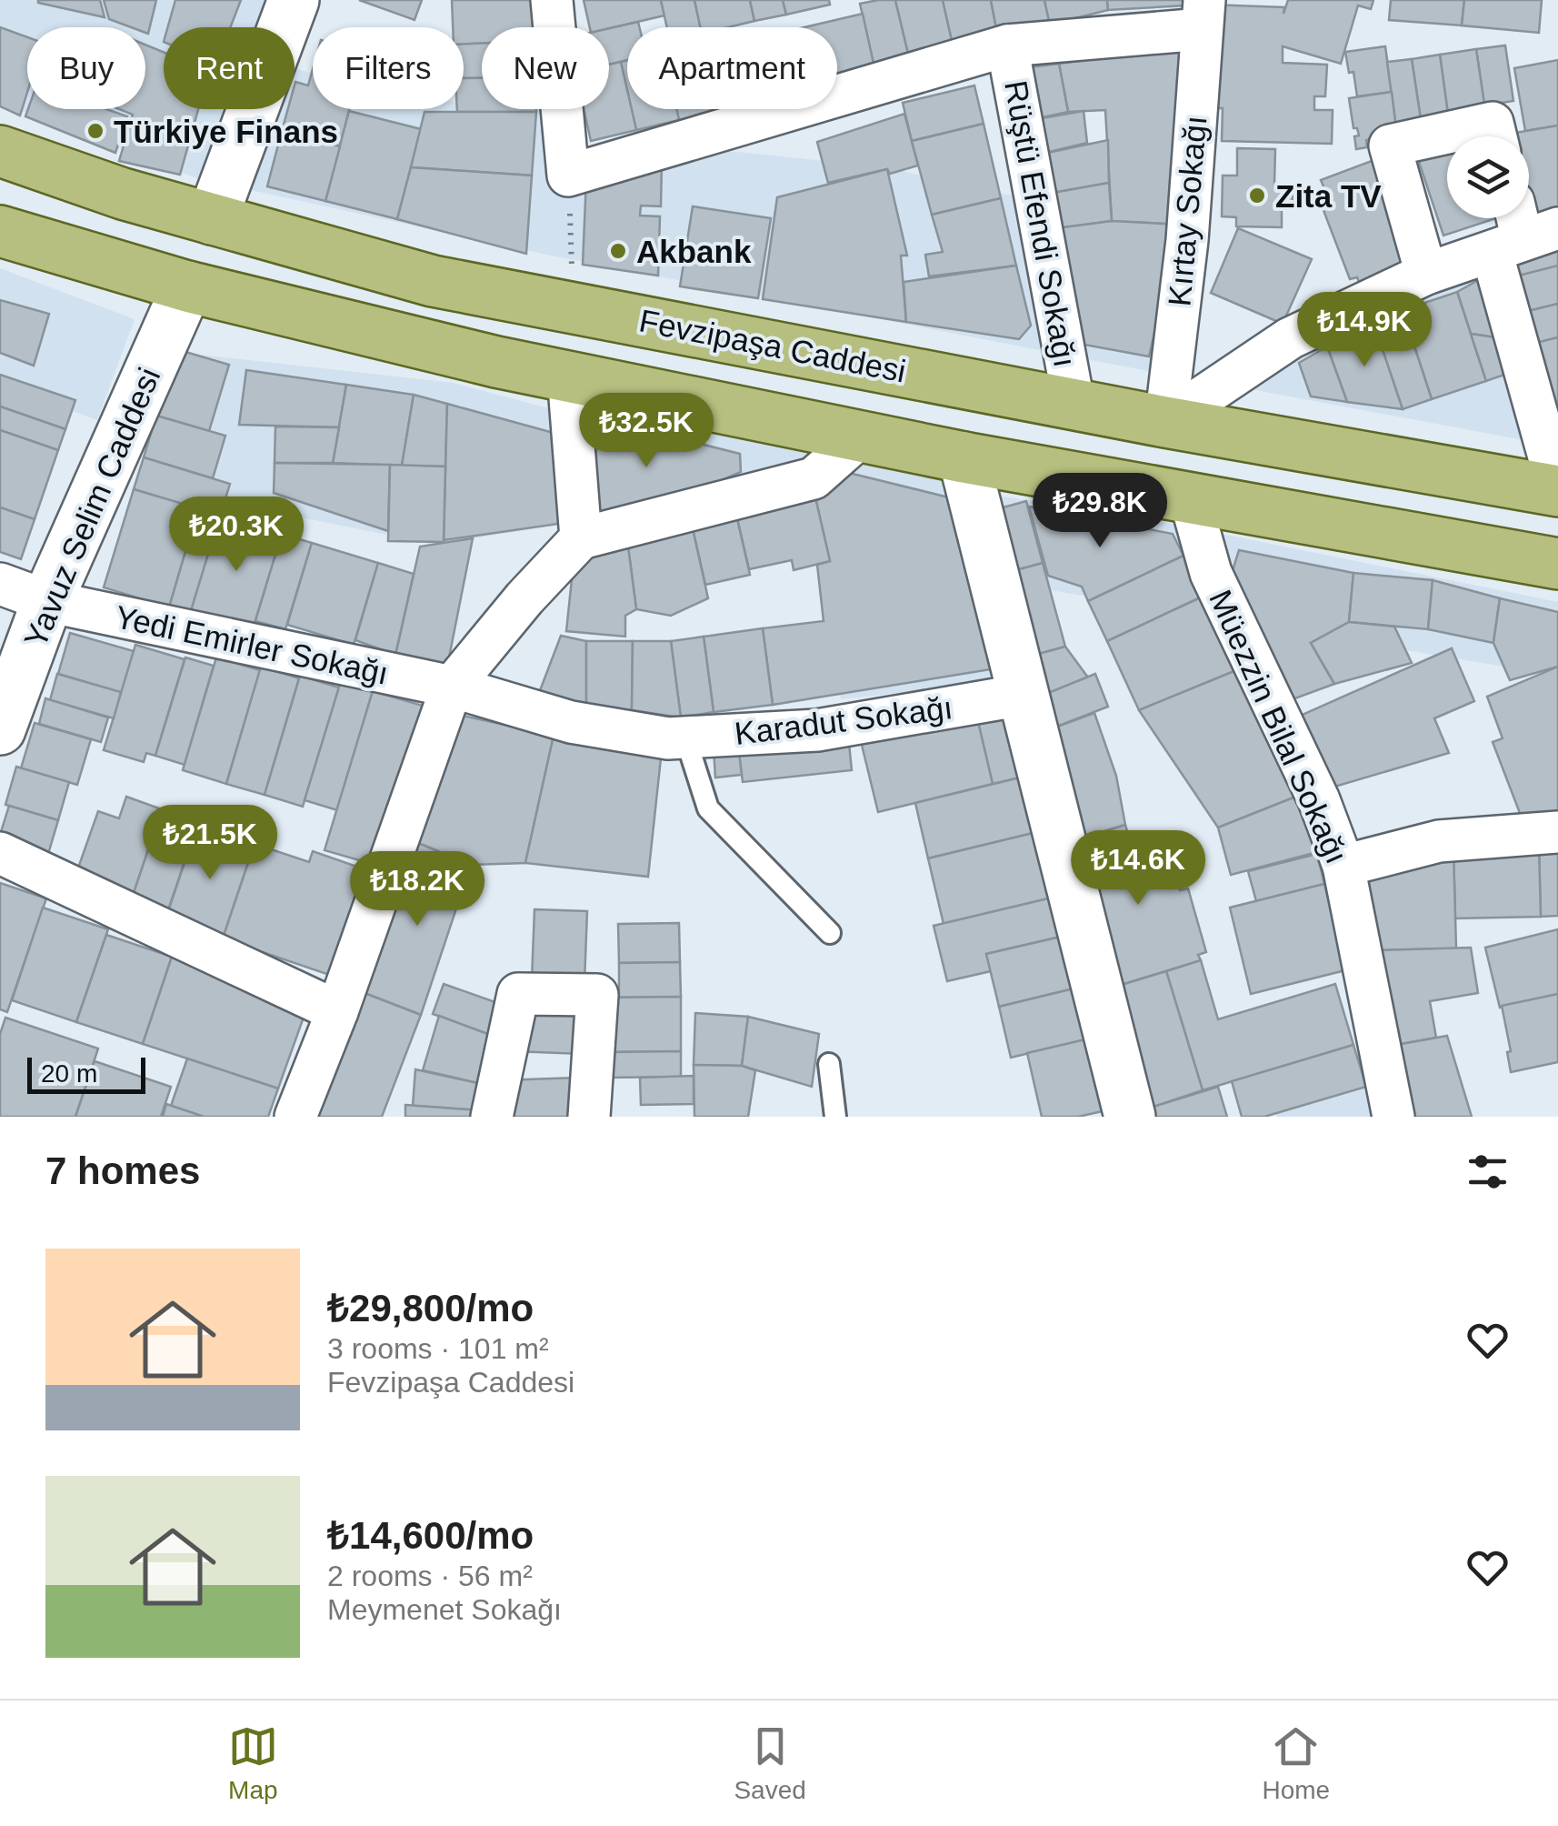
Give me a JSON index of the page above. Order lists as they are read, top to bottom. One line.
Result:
{"streets":{"main road":["Fevzipaşa Caddesi","Yavuz Selim Caddesi"],"street":["Kırtay Sokağı","Rüştü Efendi Sokağı","Yedi Emirler Sokağı","Karadut Sokağı","Müezzin Bilal Sokağı"]},"crossings":[["Kırtay Sokağı","Fevzipaşa Caddesi"],["Rüştü Efendi Sokağı","Fevzipaşa Caddesi"],["Yavuz Selim Caddesi","Yedi Emirler Sokağı"],["Yedi Emirler Sokağı","Karadut Sokağı"]],"places":["Türkiye Finans","Zita TV","Akbank"],"scale_bar":"20 m","page":{"chip":["Buy","Rent","Filters","New","Apartment"],"price":["₺14.9K","₺32.5K","₺29.8K","₺20.3K","₺21.5K","₺14.6K","₺18.2K"],"scale":"20 m","heading":"7 homes","list":[{"name":"₺29,800/mo","note":"3 rooms · 101 m² · Fevzipaşa Caddesi"},{"name":"₺14,600/mo","note":"2 rooms · 56 m² · Meymenet Sokağı"}],"tabs":["Map","Saved","Home"]}}
